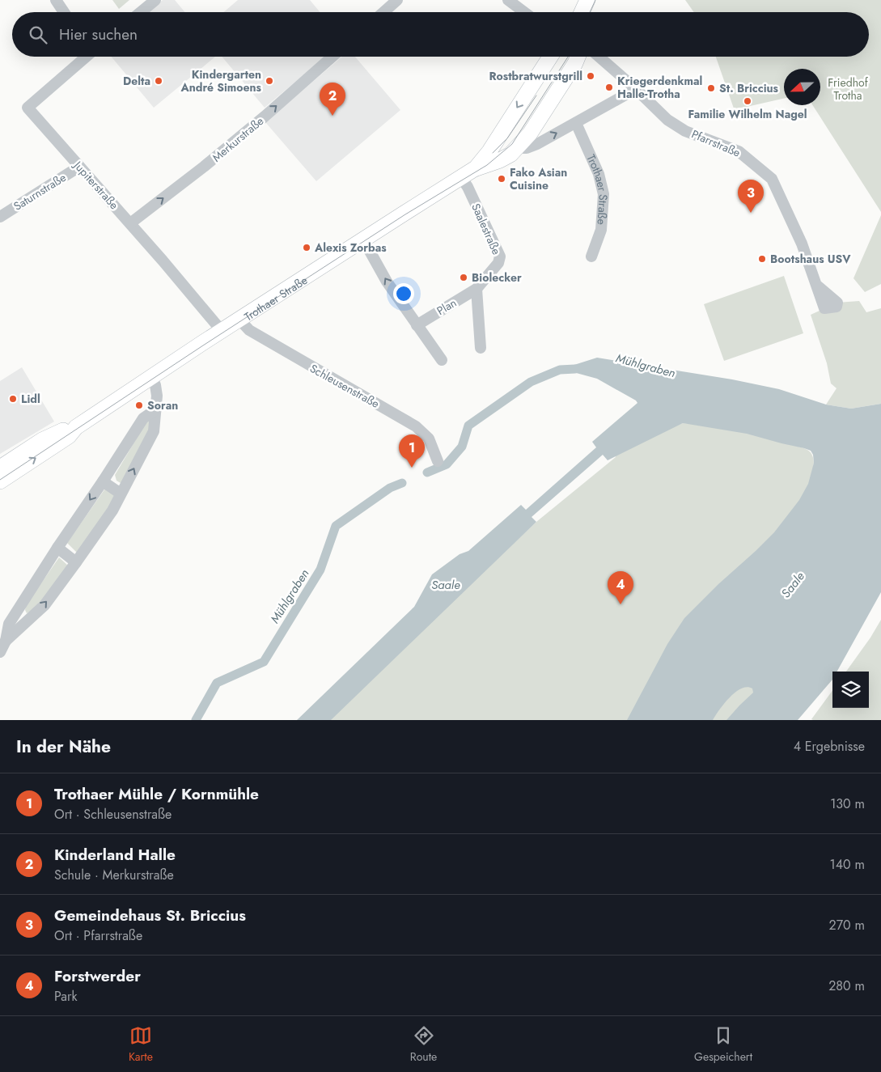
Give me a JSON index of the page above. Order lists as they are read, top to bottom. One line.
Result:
{"streets":{"main road":["Trothaer Straße"],"street":["Merkurstraße","Pfarrstraße","Jupiterstraße","Saturnstraße","Saalestraße","Plan","Schleusenstraße"]},"crossings":[["Merkurstraße","Jupiterstraße"],["Pfarrstraße","Trothaer Straße"],["Jupiterstraße","Trothaer Straße"],["Jupiterstraße","Saturnstraße"],["Trothaer Straße","Saalestraße"],["Trothaer Straße","Schleusenstraße"],["Saalestraße","Plan"]],"one_way":["Merkurstraße"],"water":["Mühlgraben","Saale"],"parks":["Friedhof Trotha"],"places":["Rostbratwurstgrill","Delta","Kindergarten André Simoens","Kriegerdenkmal Halle-Trotha","St. Briccius","Familie Wilhelm Nagel","Fako Asian Cuisine","Alexis Zorbas","Bootshaus USV","Biolecker","Lidl","Soran"],"north":"left","page":{"search":"Hier suchen","pins":["2","3","1","4"],"heading":["In der Nähe","4 Ergebnisse"],"list":[{"mark":"1","name":"Trothaer Mühle / Kornmühle","note":"Ort · Schleusenstraße","value":"130 m"},{"mark":"2","name":"Kinderland Halle","note":"Schule · Merkurstraße","value":"140 m"},{"mark":"3","name":"Gemeindehaus St. Briccius","note":"Ort · Pfarrstraße","value":"270 m"},{"mark":"4","name":"Forstwerder","note":"Park","value":"280 m"}],"nav":["Karte","Route","Gespeichert"]}}
